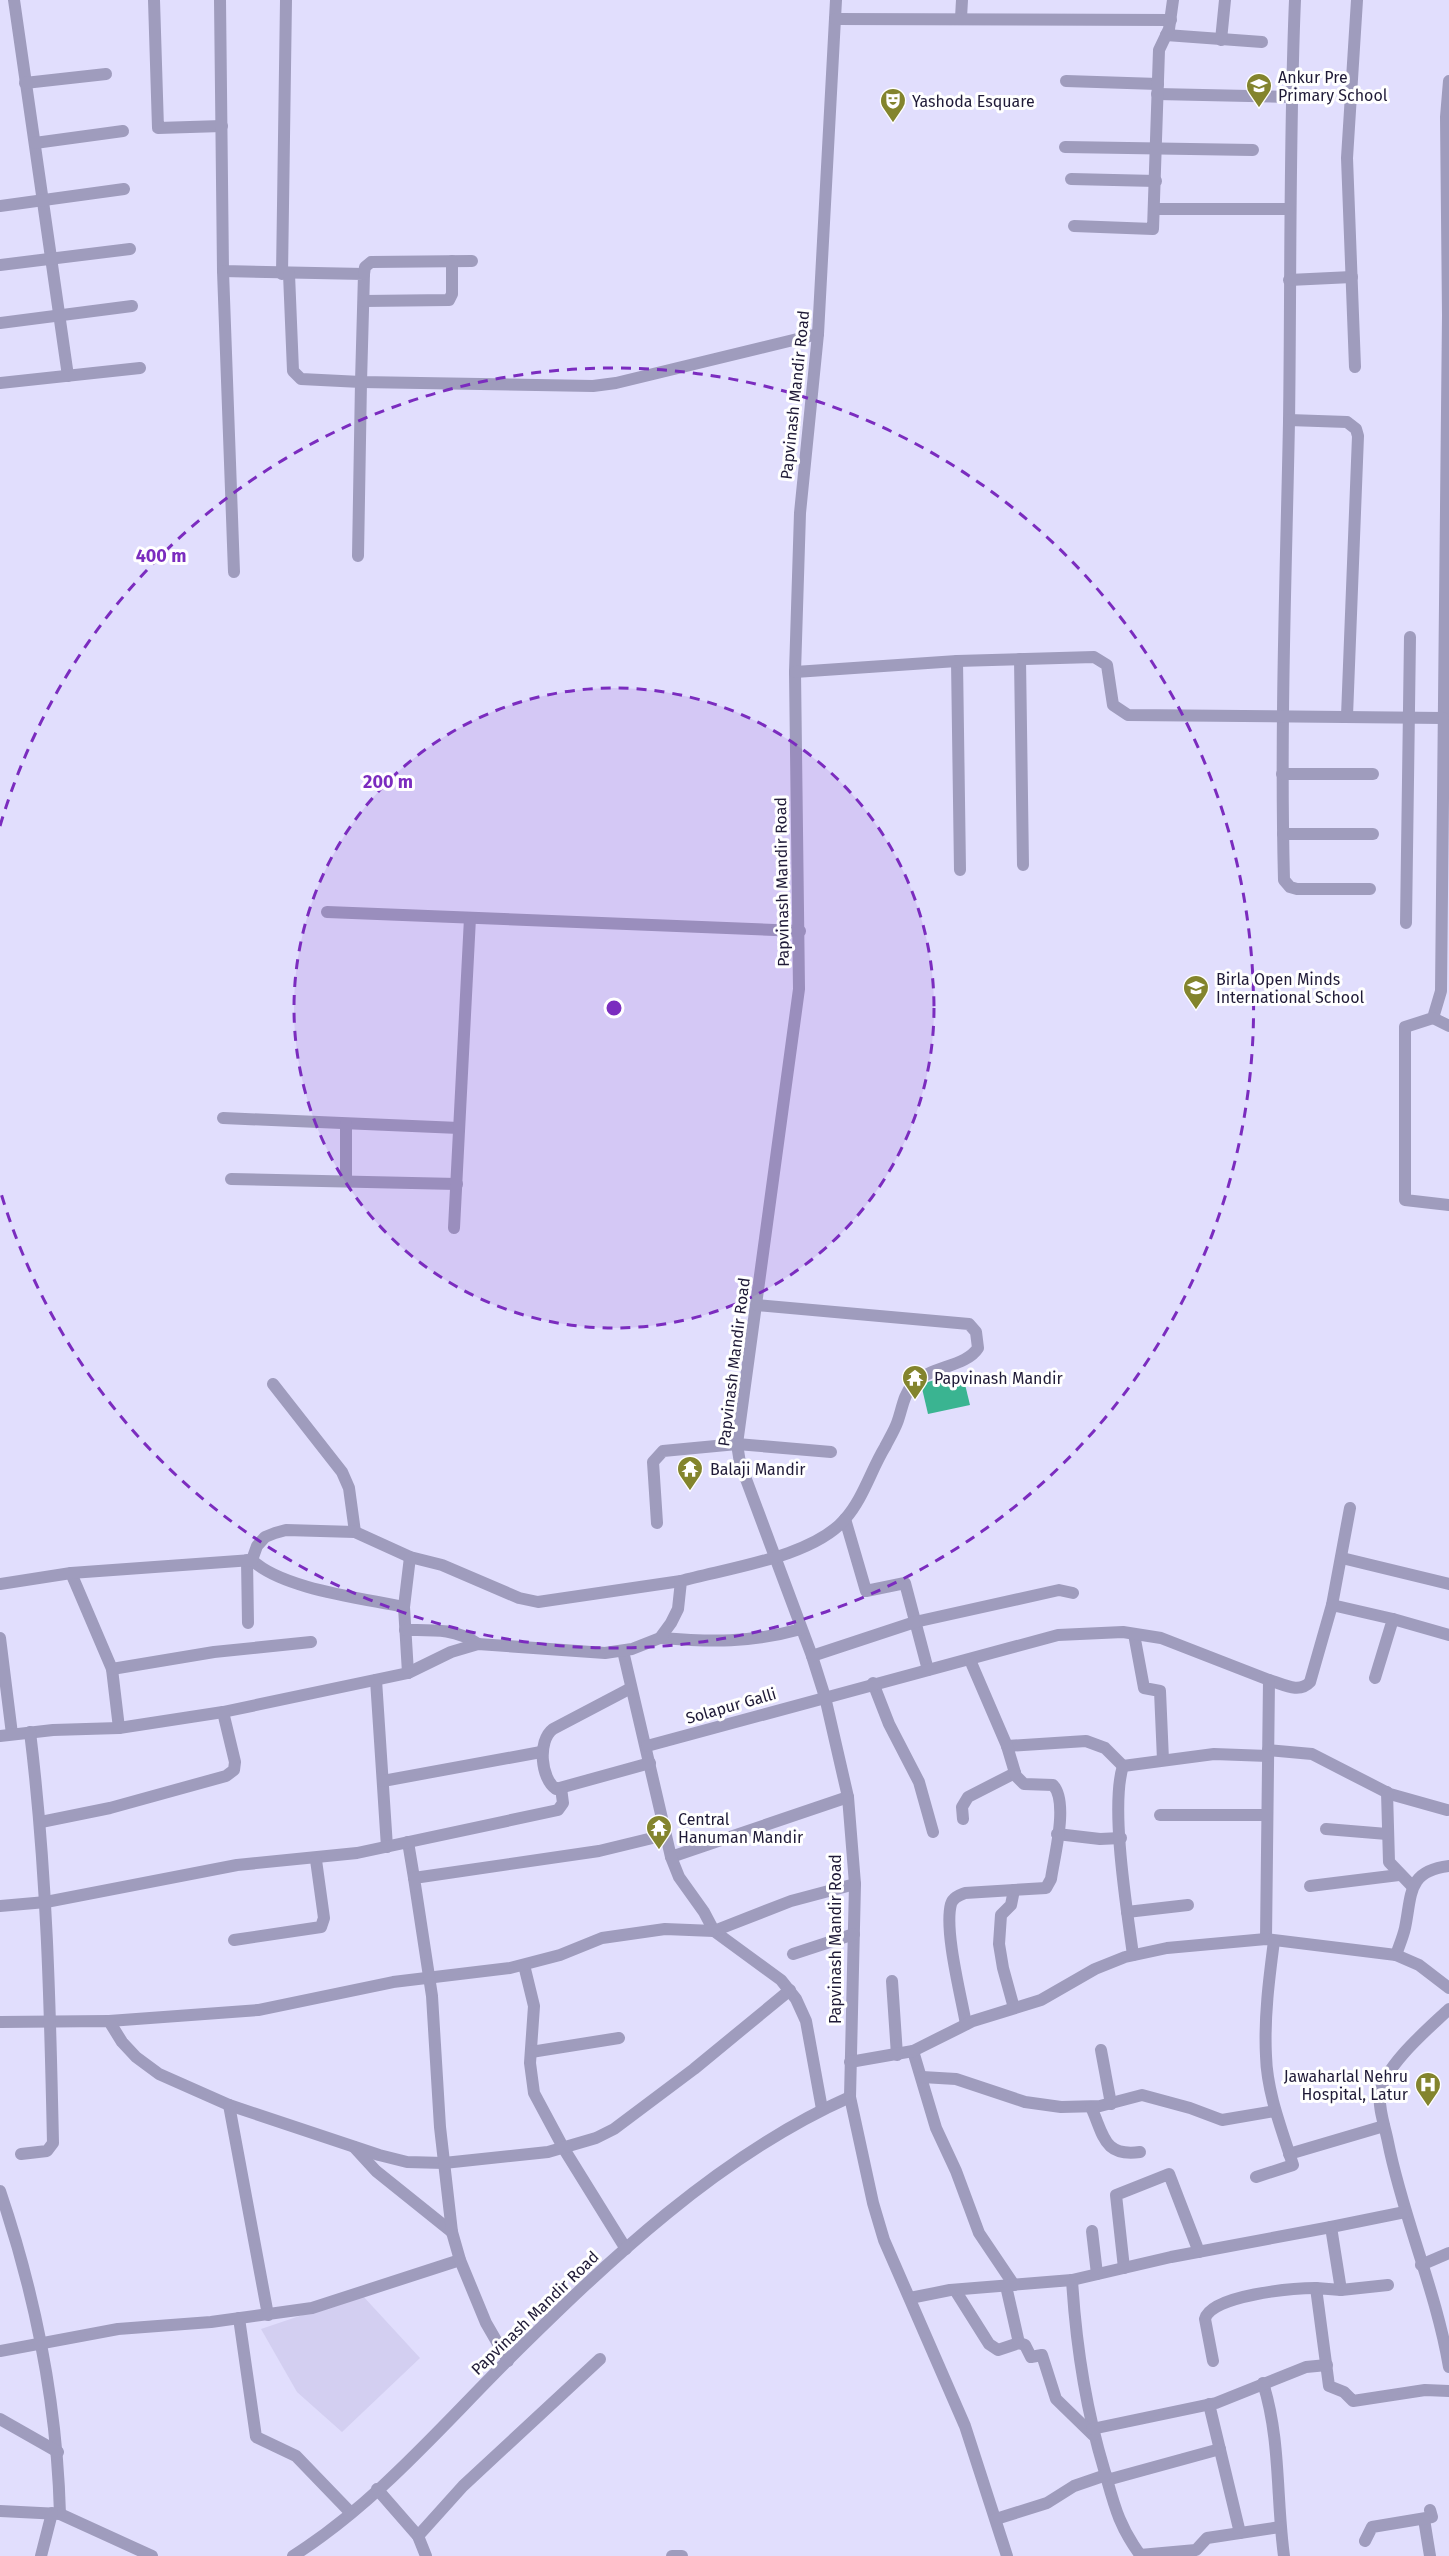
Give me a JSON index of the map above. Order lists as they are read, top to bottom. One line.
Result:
{"streets":{"street":["Papvinash Mandir Road","Solapur Galli"]},"crossings":[["Papvinash Mandir Road","Solapur Galli"]],"places":{"school or university":["Ankur Pre Primary School","Birla Open Minds International School"],"theatre":["Yashoda Esquare"],"temple":["Papvinash Mandir","Balaji Mandir","Central Hanuman Mandir"],"hospital":["Jawaharlal Nehru Hospital, Latur"]},"rings":["400 m","200 m"]}
